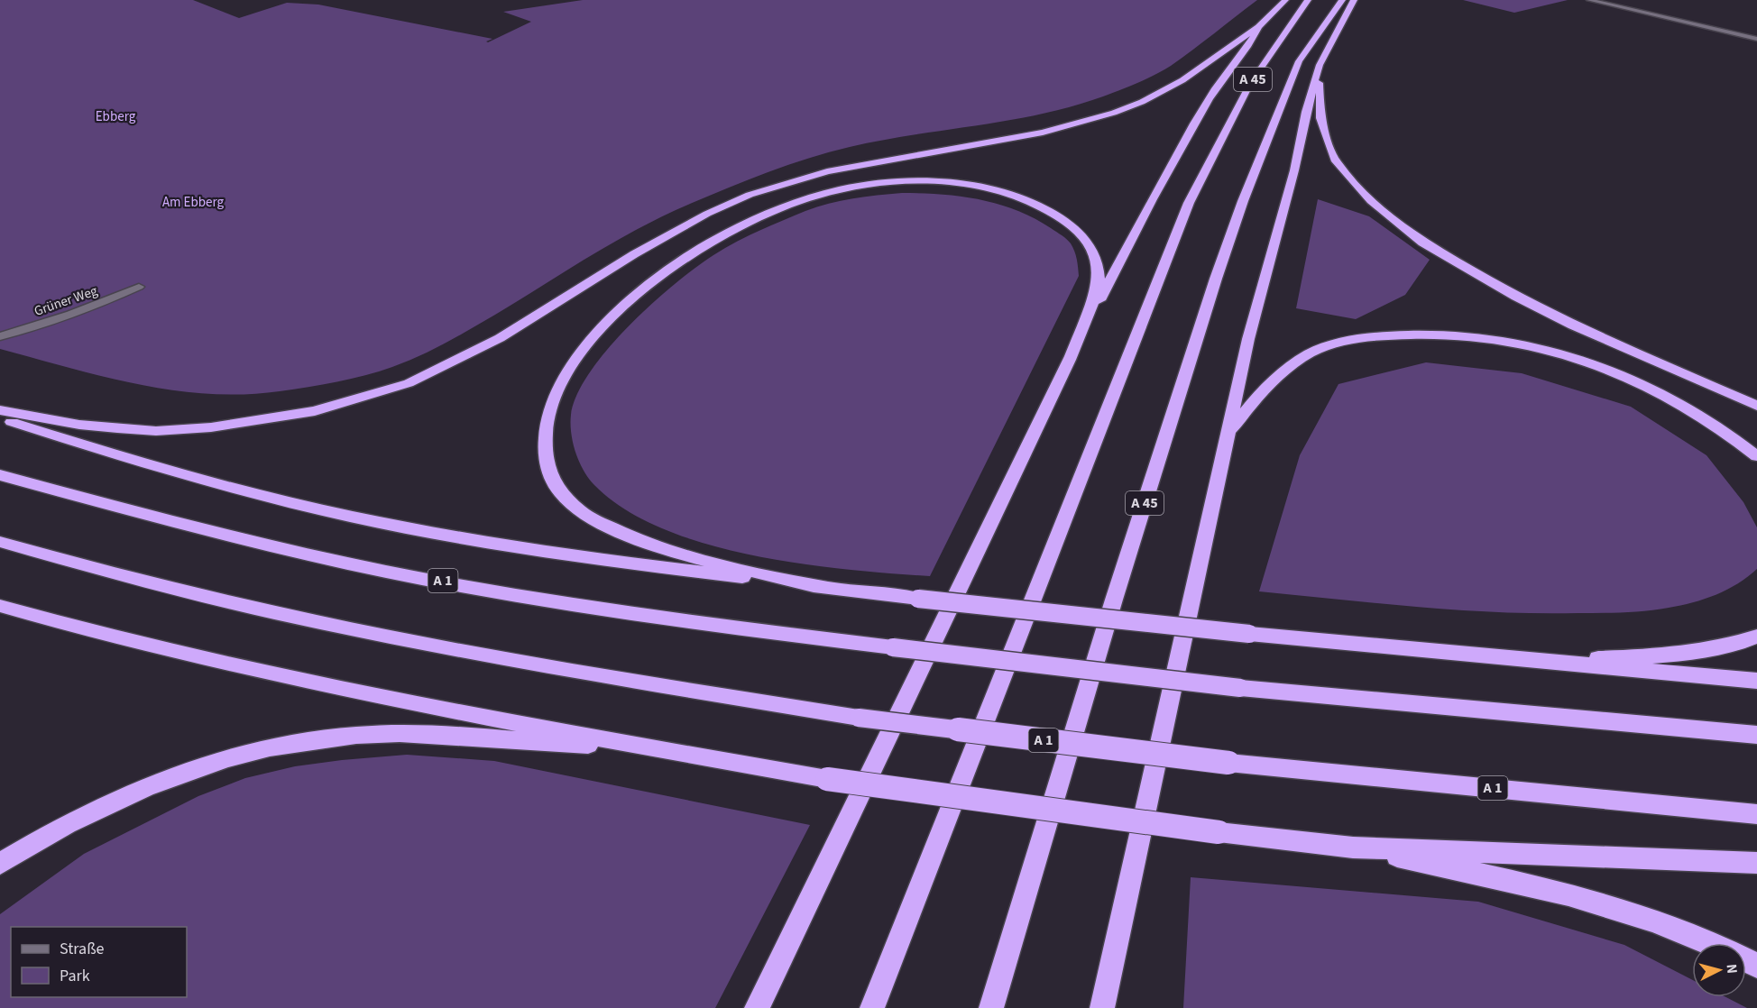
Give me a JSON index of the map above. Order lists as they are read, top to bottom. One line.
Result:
{"streets":{"highway":["A 45","A 1"],"street":["Grüner Weg"]},"parks":["Ebberg","Am Ebberg"],"legend":["Straße","Park"],"north":"right"}
